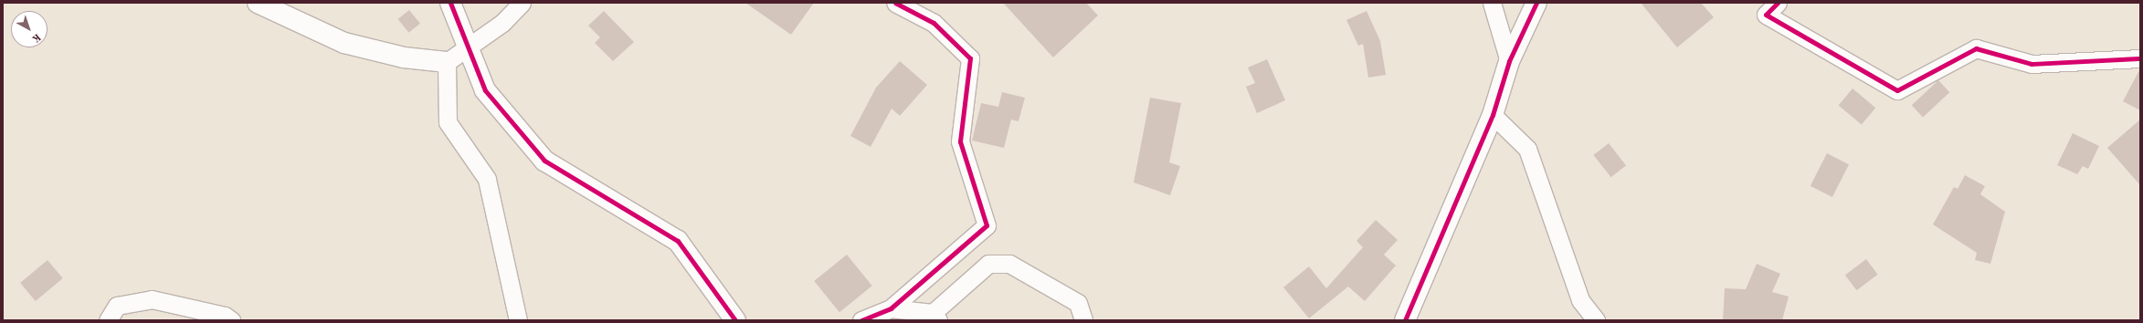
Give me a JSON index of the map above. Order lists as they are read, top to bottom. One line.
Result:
{"north":"bottom right"}
